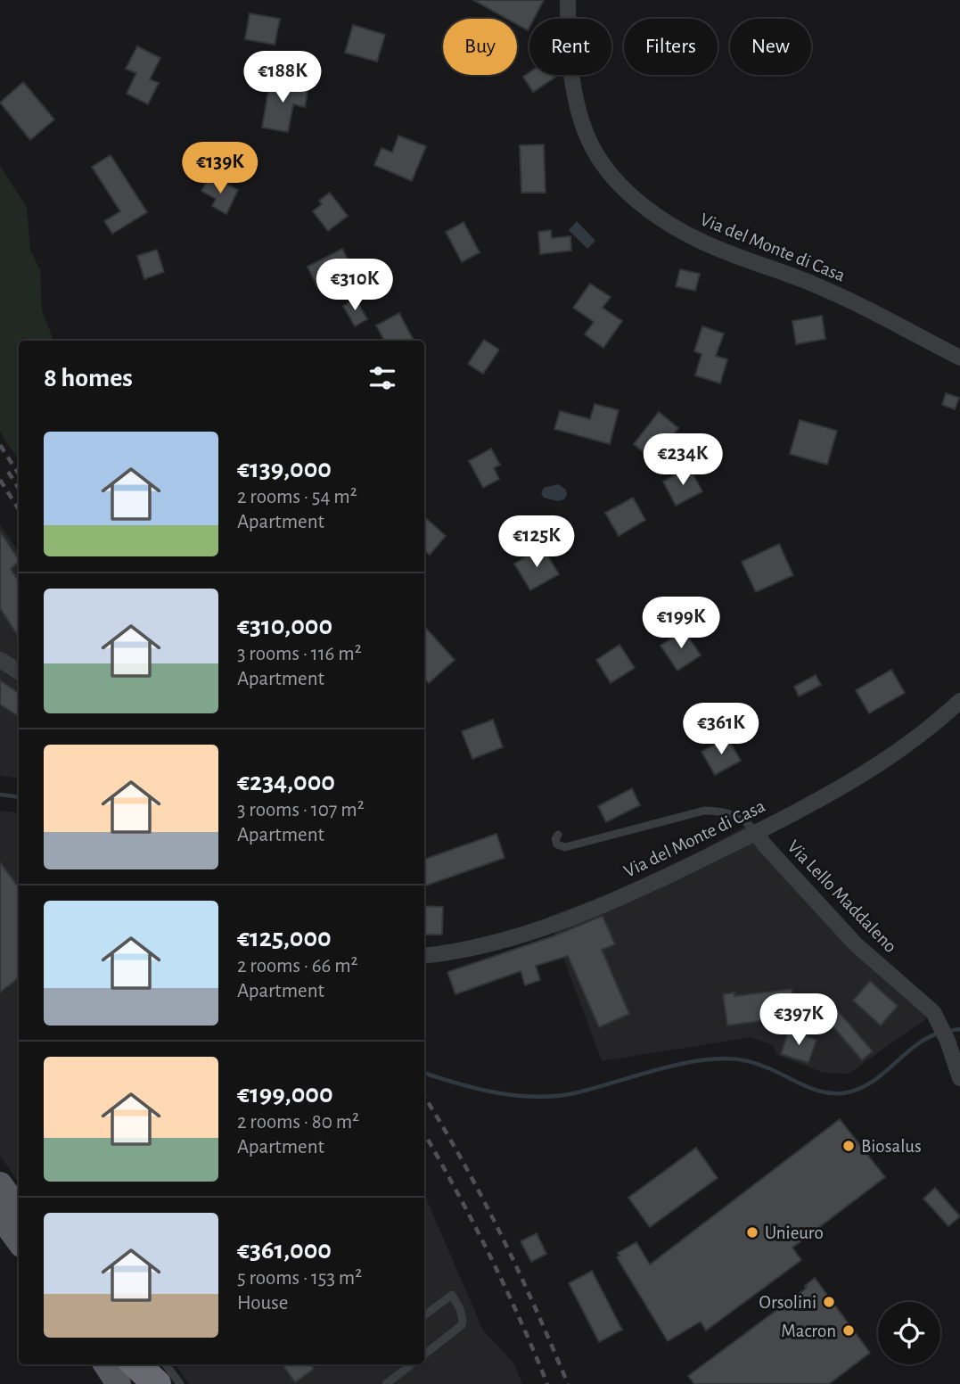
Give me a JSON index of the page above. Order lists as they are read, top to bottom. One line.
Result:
{"streets":{"street":["Via del Monte di Casa","Via Lello Maddaleno"]},"crossings":[["Via del Monte di Casa","Via Lello Maddaleno"]],"places":["Biosalus","Unieuro","Orsolini","Macron"],"page":{"chip":["Buy","Rent","Filters","New"],"price":["€188K","€139K","€310K","€234K","€125K","€199K","€361K","€397K"],"heading":"8 homes","list":[{"name":"€139,000","note":"2 rooms · 54 m² · Apartment"},{"name":"€310,000","note":"3 rooms · 116 m² · Apartment"},{"name":"€234,000","note":"3 rooms · 107 m² · Apartment"},{"name":"€125,000","note":"2 rooms · 66 m² · Apartment"},{"name":"€199,000","note":"2 rooms · 80 m² · Apartment"},{"name":"€361,000","note":"5 rooms · 153 m² · House"}]}}
